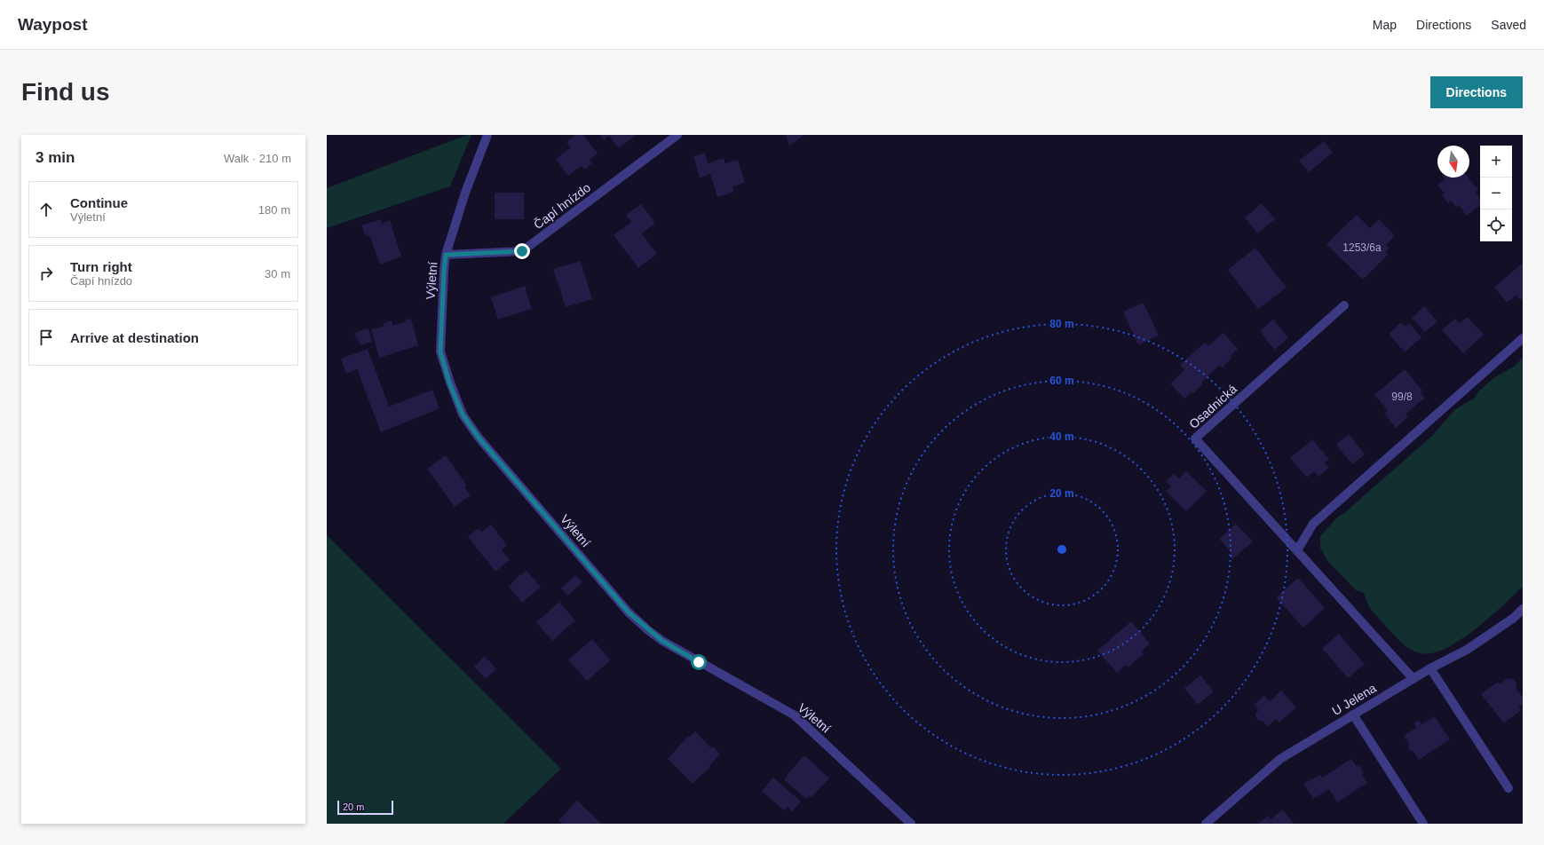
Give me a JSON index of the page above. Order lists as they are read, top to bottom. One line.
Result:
{"streets":{"street":["Čapí hnízdo","Výletní","Osadnická","U Jelena"]},"crossings":[["Čapí hnízdo","Výletní"],["Osadnická","U Jelena"]],"house_numbers":["1253/6a","99/8"],"scale_bar":"20 m","north":"bottom","page":{"header":"Waypost","nav":["Map","Directions","Saved"],"buttons":"Directions","title":"Find us","heading":["3 min","Walk · 210 m"],"map_buttons":["+","−"],"list":[["Continue","Výletní","180 m"],["Turn right","Čapí hnízdo","30 m"],"Arrive at destination"],"scale":"20 m"},"rings":["80 m","60 m","40 m","20 m"]}
